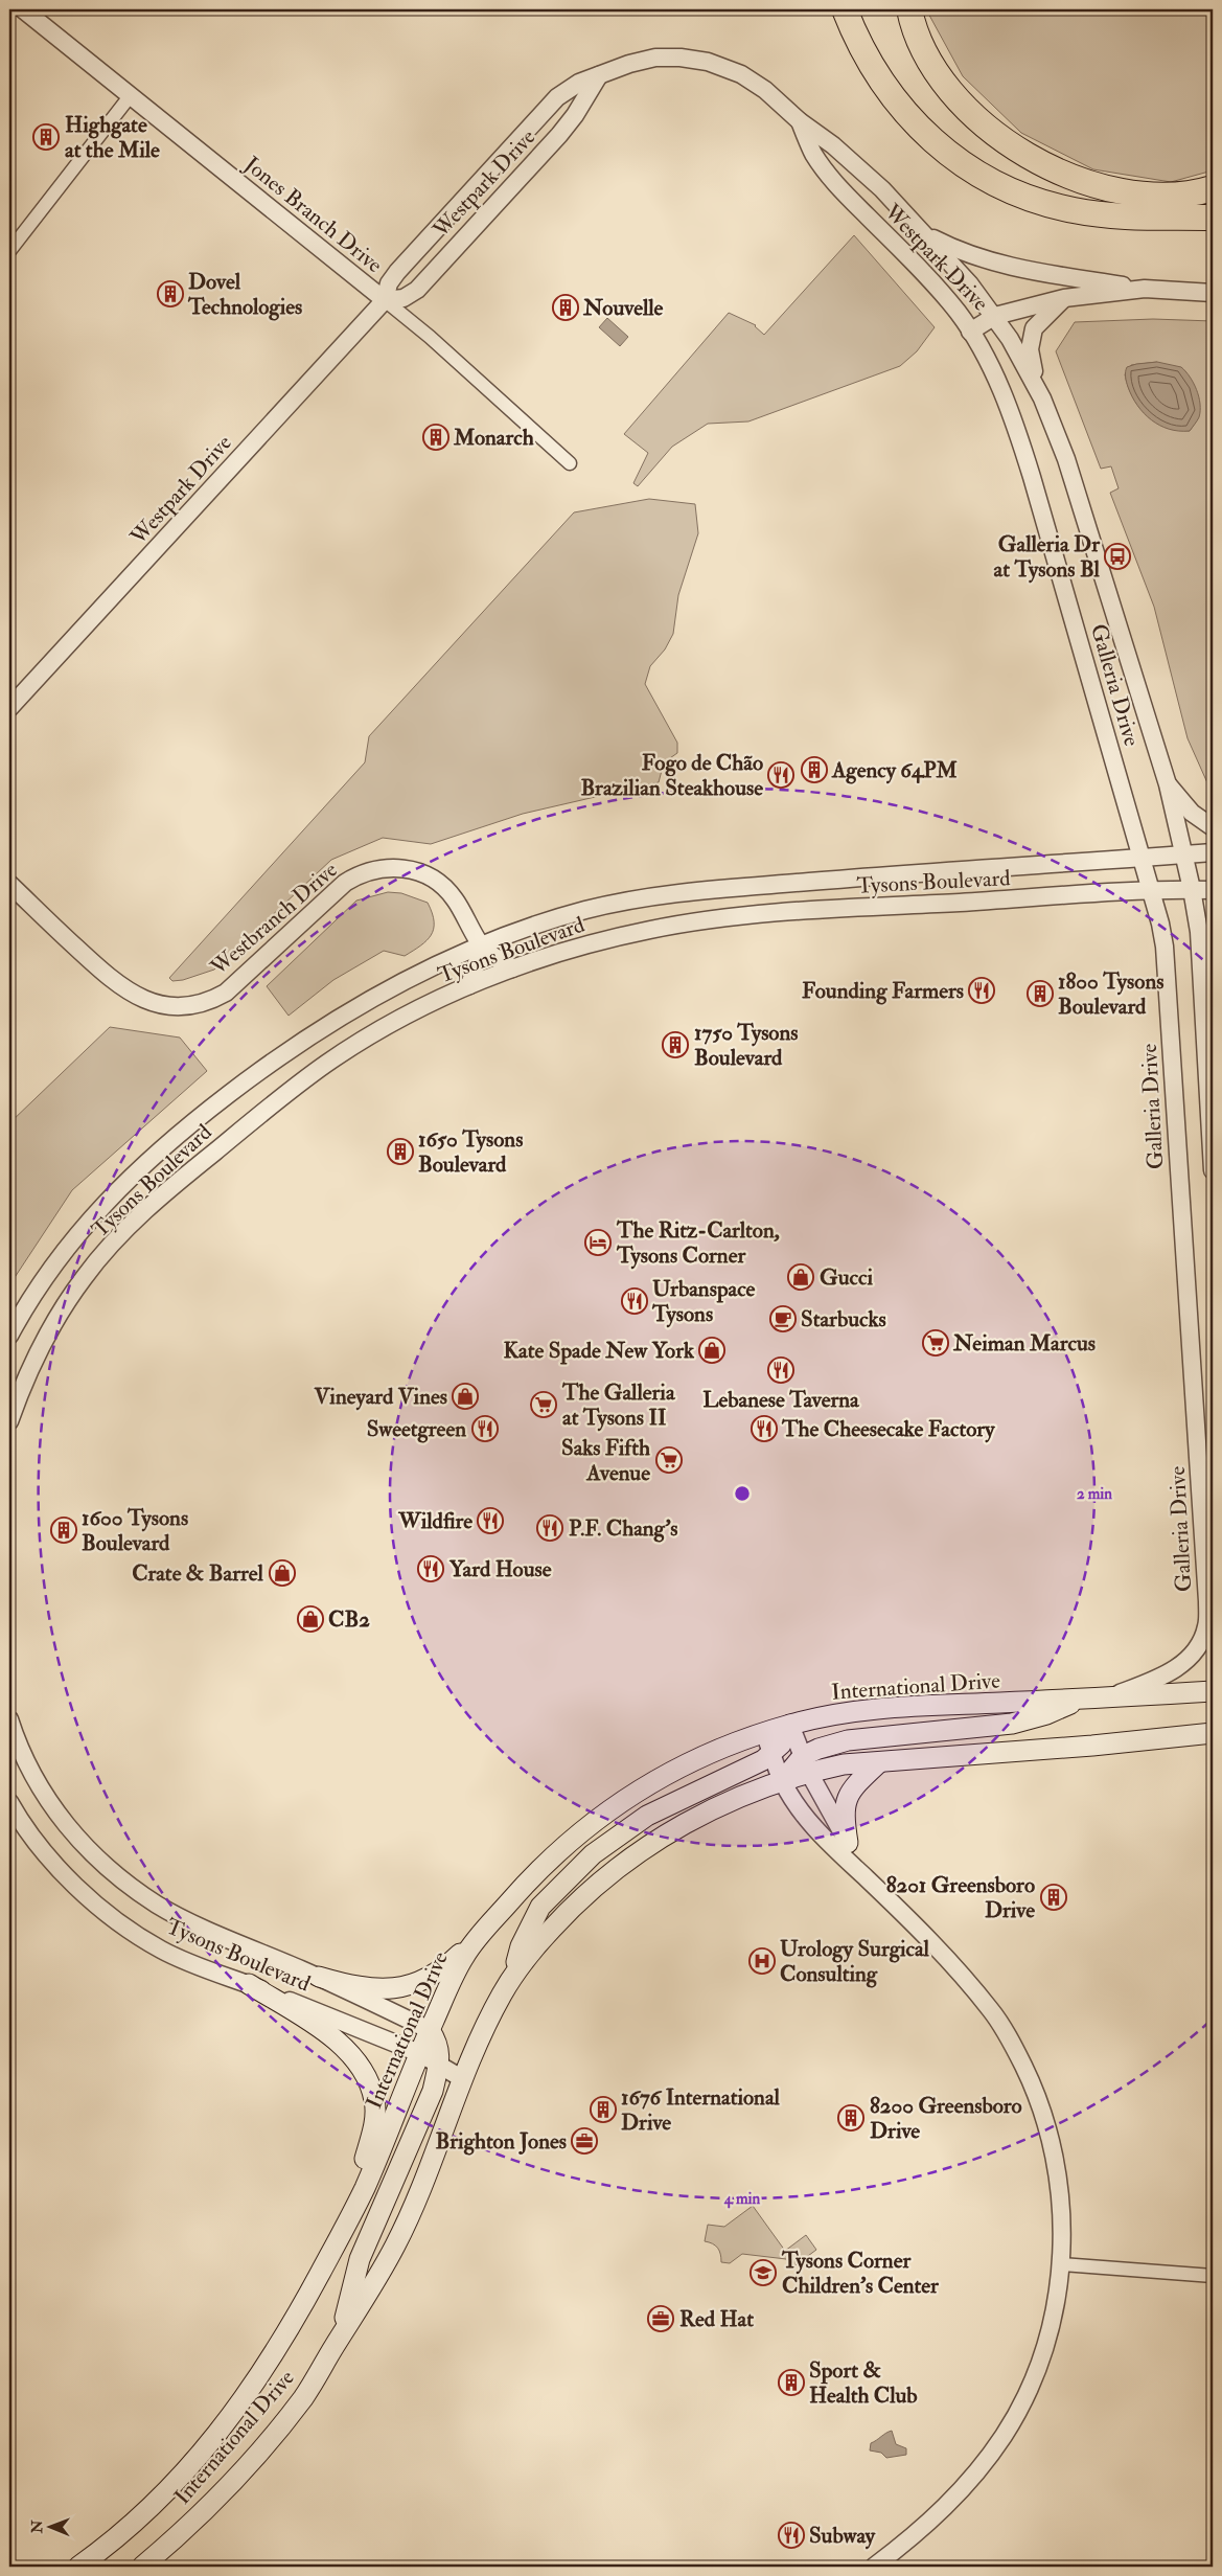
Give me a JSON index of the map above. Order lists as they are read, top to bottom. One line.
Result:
{"streets":{"main road":["International Drive"],"street":["Westpark Drive","Jones Branch Drive","Galleria Drive","Tysons Boulevard","Westbranch Drive"]},"crossings":[["Westpark Drive","Jones Branch Drive"],["Westpark Drive","Galleria Drive"],["Galleria Drive","Tysons Boulevard"],["Galleria Drive","International Drive"],["Tysons Boulevard","Westbranch Drive"],["Tysons Boulevard","International Drive"]],"places":{"building":["Highgate at the Mile","Dovel Technologies","Nouvelle","Monarch","Agency 64PM","1800 Tysons Boulevard","1750 Tysons Boulevard","1650 Tysons Boulevard","1600 Tysons Boulevard","8201 Greensboro Drive","1676 International Drive","8200 Greensboro Drive","Sport & Health Club"],"bus stop":["Galleria Dr at Tysons Bl"],"restaurant":["Fogo de Chão Brazilian Steakhouse","Founding Farmers","Urbanspace Tysons","Lebanese Taverna","Sweetgreen","The Cheesecake Factory","Wildfire","P.F. Chang's","Yard House","Subway"],"hotel":["The Ritz-Carlton, Tysons Corner"],"shop":["Gucci","Kate Spade New York","Vineyard Vines","Crate & Barrel","CB2"],"cafe":["Starbucks"],"supermarket":["Neiman Marcus","The Galleria at Tysons II","Saks Fifth Avenue"],"hospital":["Urology Surgical Consulting"],"office":["Brighton Jones","Red Hat"],"school or university":["Tysons Corner Children's Center"]},"north":"left","rings":["2 min","4 min"]}
